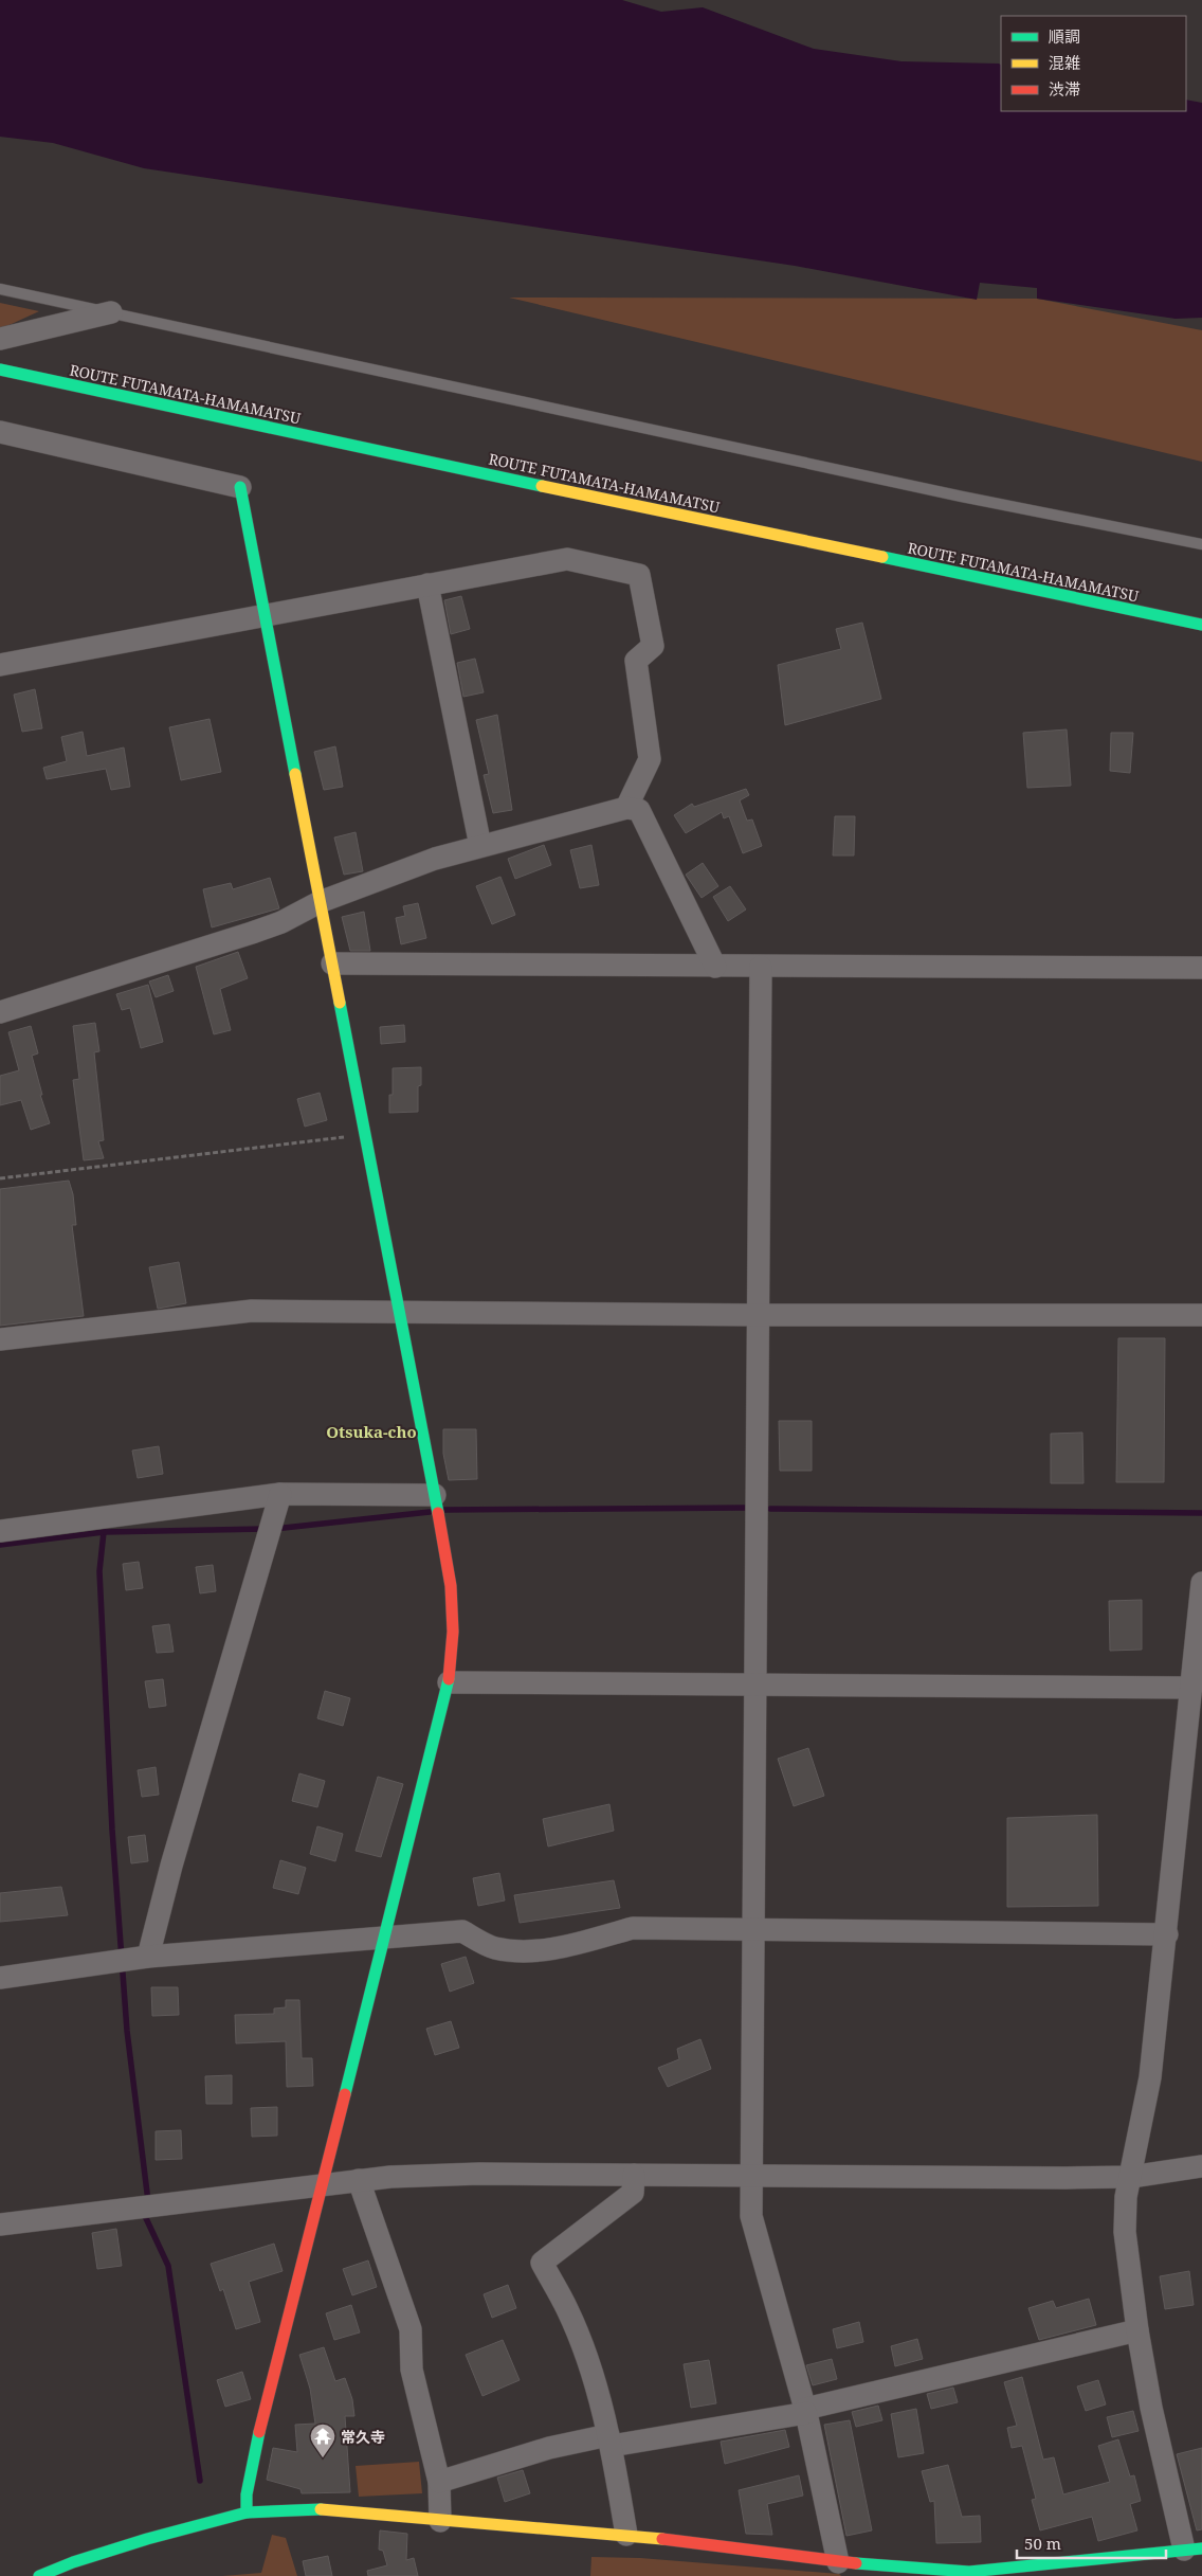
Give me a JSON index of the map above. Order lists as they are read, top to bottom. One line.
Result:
{"streets":{"street":["ROUTE FUTAMATA-HAMAMATSU"]},"districts":["Otsuka-cho"],"places":{"temple":["常久寺"]},"legend":["順調","混雑","渋滞"],"scale_bar":"50 m"}
